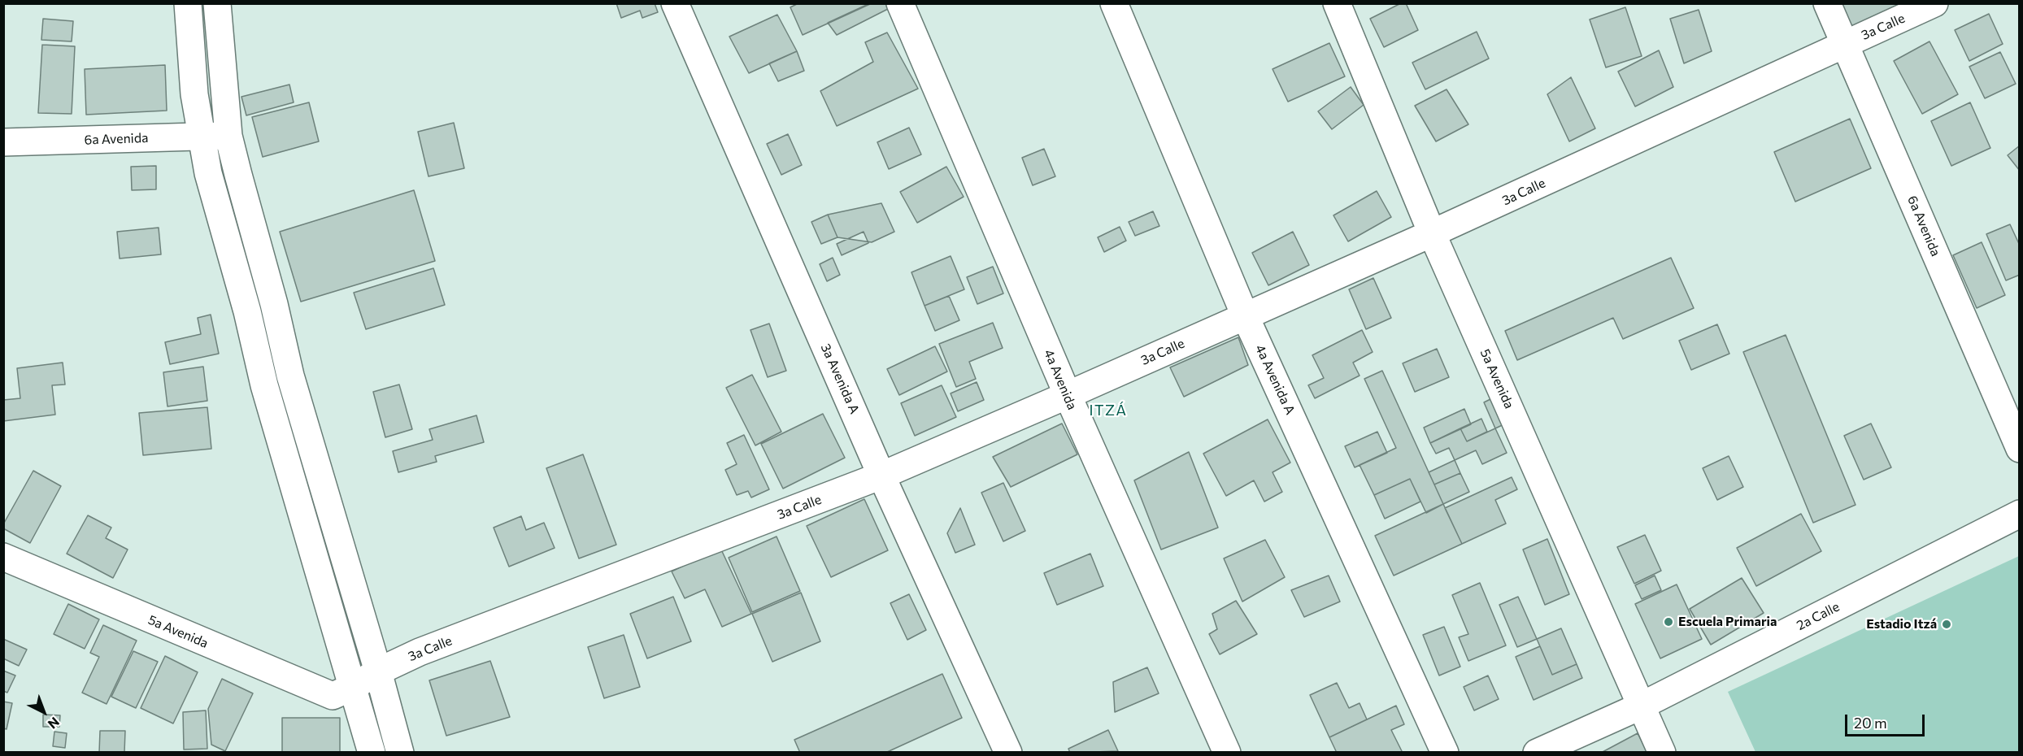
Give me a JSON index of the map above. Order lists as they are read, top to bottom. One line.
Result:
{"streets":{"street":["3a Calle","6a Avenida","3a Avenida A","5a Avenida","4a Avenida","4a Avenida A","2a Calle"]},"crossings":[["3a Calle","6a Avenida"],["3a Calle","3a Avenida A"],["3a Calle","5a Avenida"],["3a Calle","4a Avenida"],["3a Calle","4a Avenida A"],["5a Avenida","2a Calle"]],"districts":["ITZÁ"],"places":["Escuela Primaria","Estadio Itzá"],"scale_bar":"20 m","north":"bottom right"}
